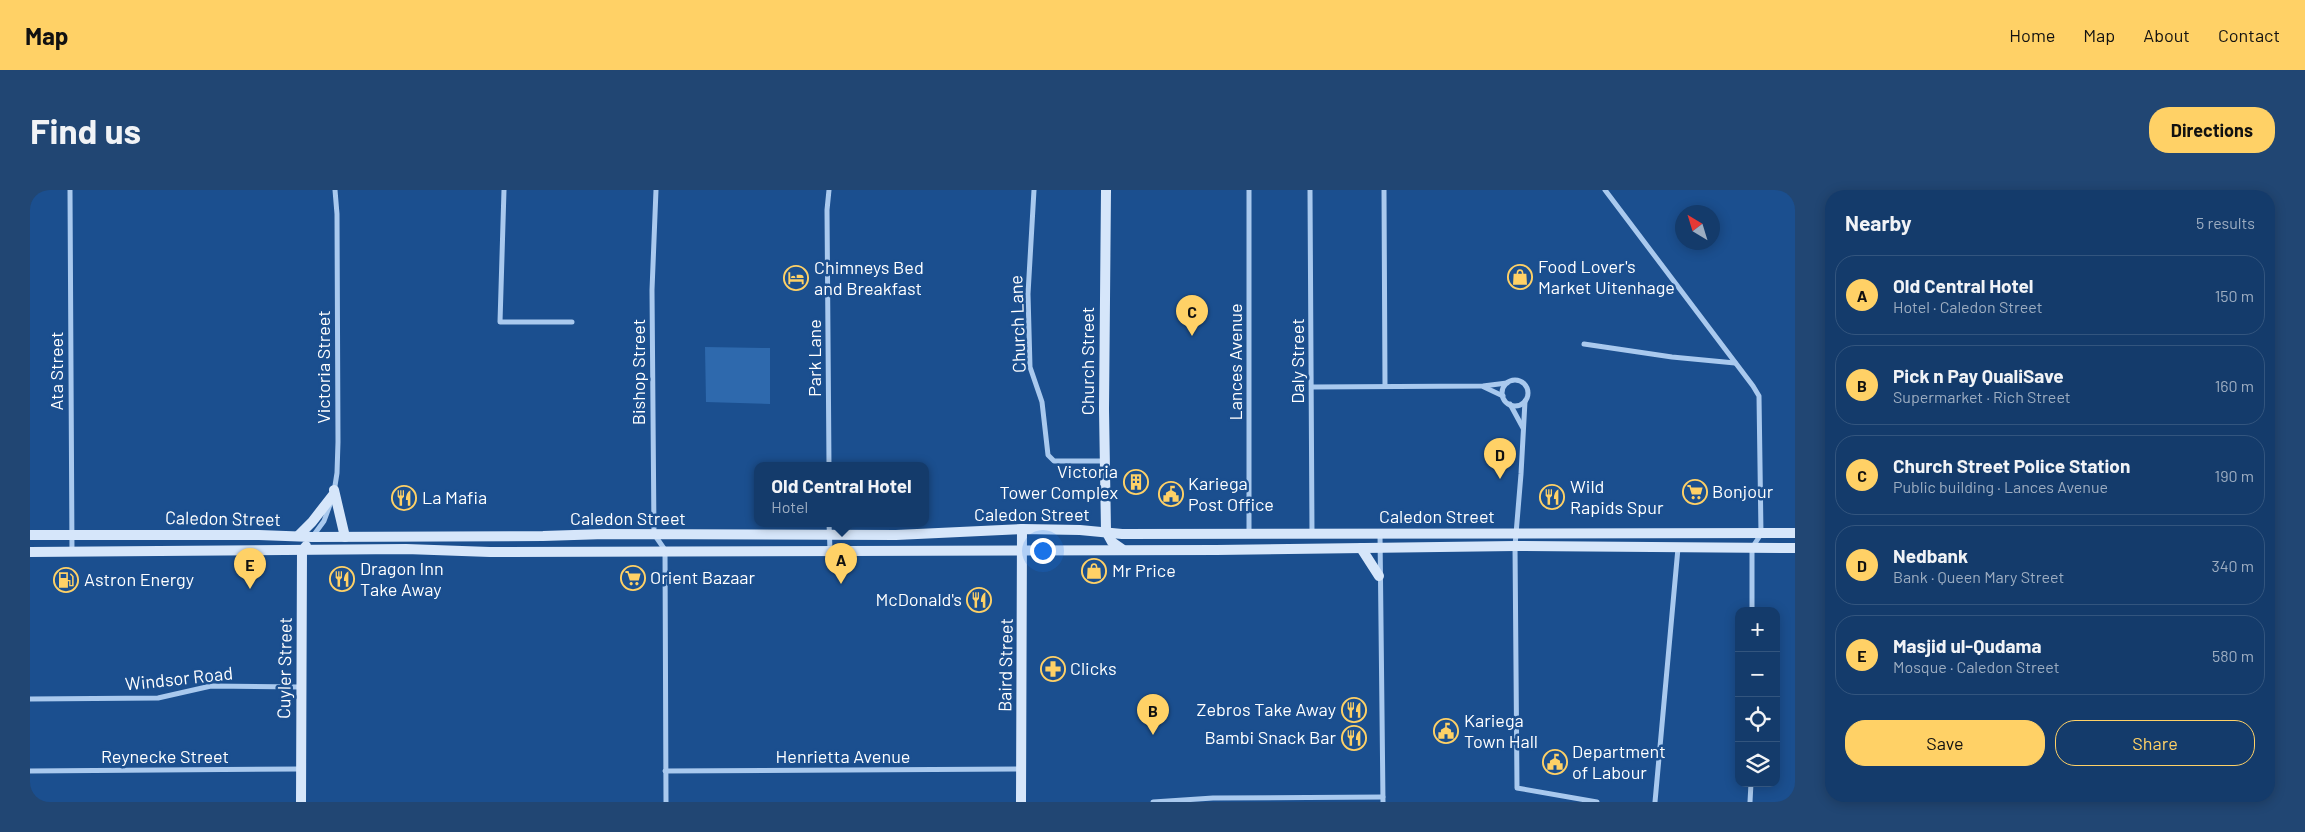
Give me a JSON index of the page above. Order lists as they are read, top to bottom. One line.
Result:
{"streets":{"main road":["Church Street","Caledon Street","Baird Street","Cuyler Street"],"street":["Church Lane","Park Lane","Daly Street","Lances Avenue","Victoria Street","Ata Street","Bishop Street","Windsor Road","Reynecke Street","Henrietta Avenue"]},"crossings":[["Church Lane","Church Street"],["Church Street","Caledon Street"],["Daly Street","Caledon Street"],["Lances Avenue","Caledon Street"],["Victoria Street","Caledon Street"],["Ata Street","Caledon Street"],["Bishop Street","Caledon Street"],["Caledon Street","Baird Street"],["Caledon Street","Cuyler Street"],["Baird Street","Henrietta Avenue"],["Cuyler Street","Windsor Road"],["Cuyler Street","Reynecke Street"]],"places":{"shop":["Food Lover's Market Uitenhage","Mr Price"],"hotel":["Chimneys Bed and Breakfast"],"building":["Victoria Tower Complex"],"supermarket":["Bonjour","Orient Bazaar"],"public building":["Kariega Post Office","Kariega Town Hall","Department of Labour"],"restaurant":["Wild Rapids Spur","La Mafia","Dragon Inn Take Away","McDonald's","Zebros Take Away","Bambi Snack Bar"],"fuel station":["Astron Energy"],"pharmacy":["Clicks"]},"north":"top left","page":{"header":"Map","nav":["Home","Map","About","Contact"],"buttons":["Directions",["Save","Share"]],"title":"Find us","heading":["Nearby","5 results"],"list":[{"mark":"A","name":"Old Central Hotel","note":"Hotel · Caledon Street","value":"150 m"},{"mark":"B","name":"Pick n Pay QualiSave","note":"Supermarket · Rich Street","value":"160 m"},{"mark":"C","name":"Church Street Police Station","note":"Public building · Lances Avenue","value":"190 m"},{"mark":"D","name":"Nedbank","note":"Bank · Queen Mary Street","value":"340 m"},{"mark":"E","name":"Masjid ul-Qudama","note":"Mosque · Caledon Street","value":"580 m"}],"pins":["C","D","A","E","B"],"popup":["Old Central Hotel","Hotel"],"map_buttons":["+","−"]}}
